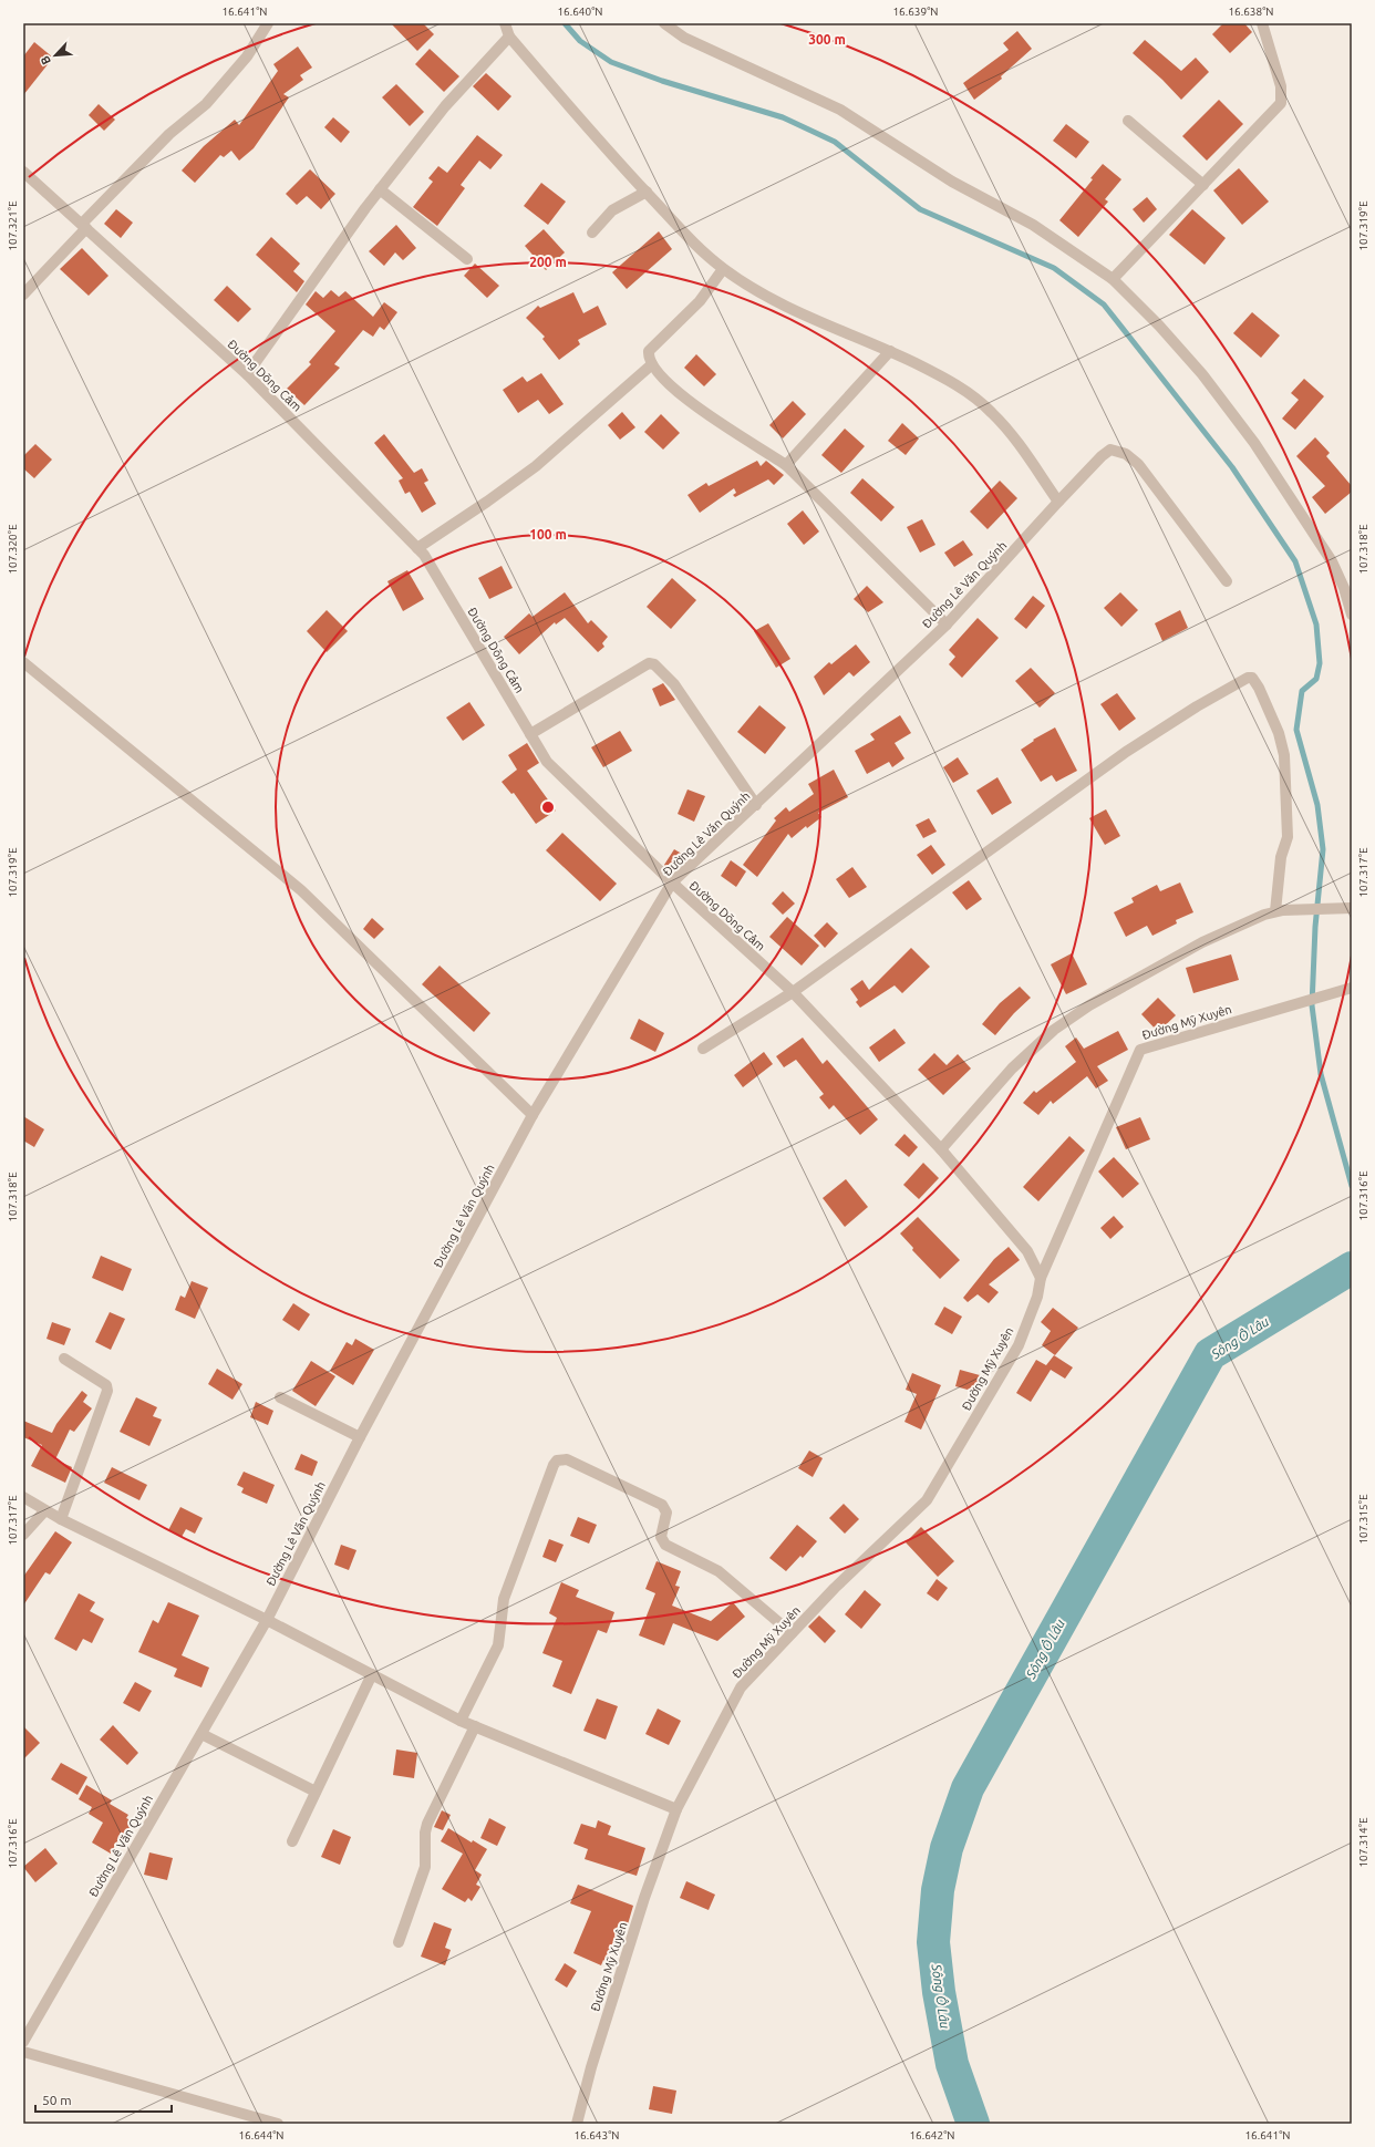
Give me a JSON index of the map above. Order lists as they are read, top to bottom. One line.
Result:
{"streets":{"street":["Đường Dõng Cảm","Đường Lê Văn Quýnh","Đường Mỹ Xuyên"]},"crossings":[["Đường Dõng Cảm","Đường Lê Văn Quýnh"]],"water":["Sông Ô Lâu"],"scale_bar":"50 m","north":"bottom left","coordinates":["16.641°N","16.640°N","16.639°N","16.638°N","107.319°E","107.321°E","107.318°E","107.320°E","107.317°E","107.316°E","107.315°E","107.314°E","16.644°N","16.643°N","16.642°N"],"rings":["300 m","200 m","100 m"]}
